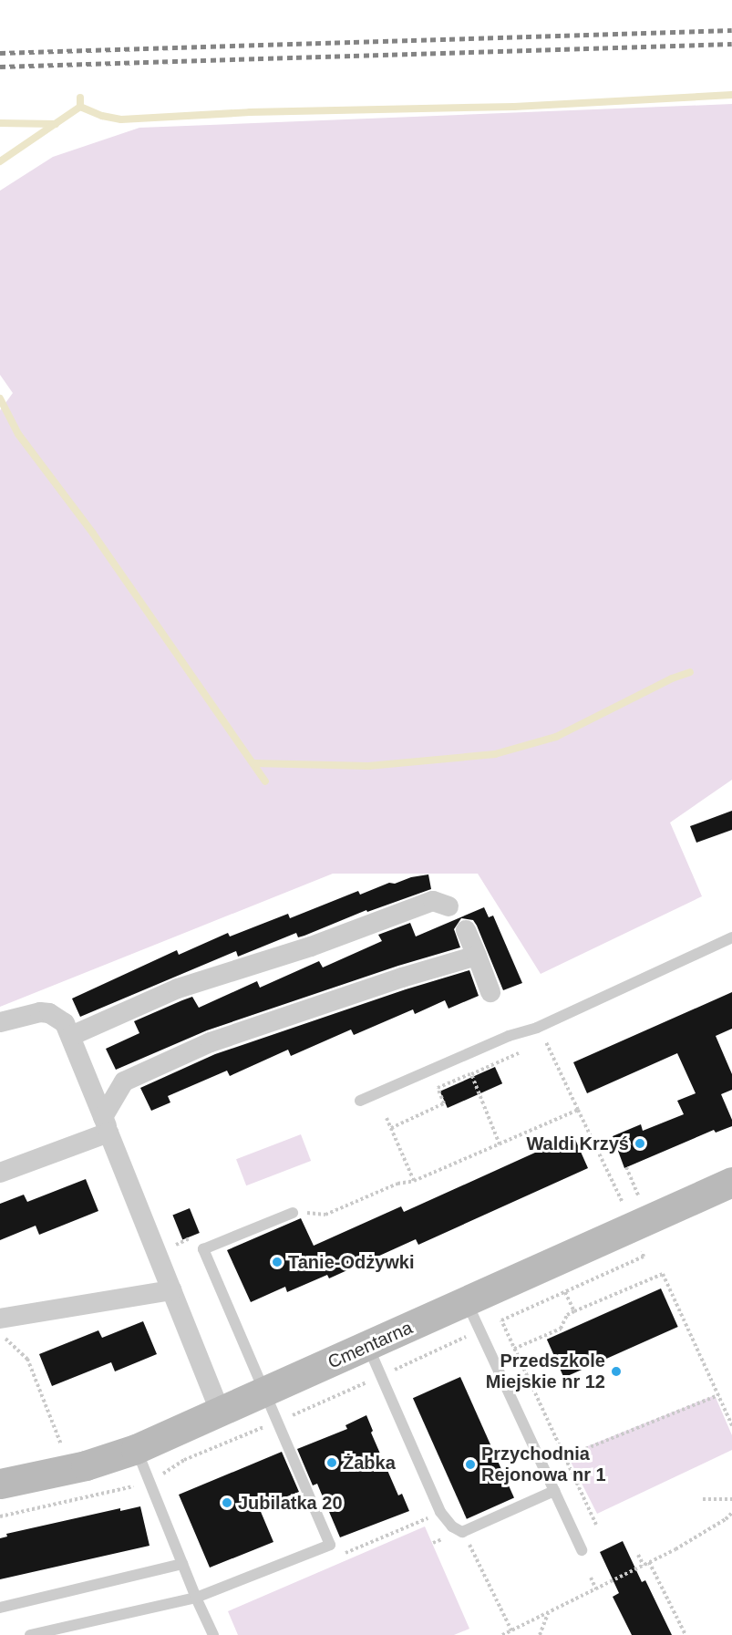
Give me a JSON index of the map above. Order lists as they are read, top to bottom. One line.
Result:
{"streets":{"street":["Cmentarna"]},"places":["Waldi Krzyś","Tanie-Odżywki","Przedszkole Miejskie nr 12","Żabka","Przychodnia Rejonowa nr 1","Jubilatka 20"]}
